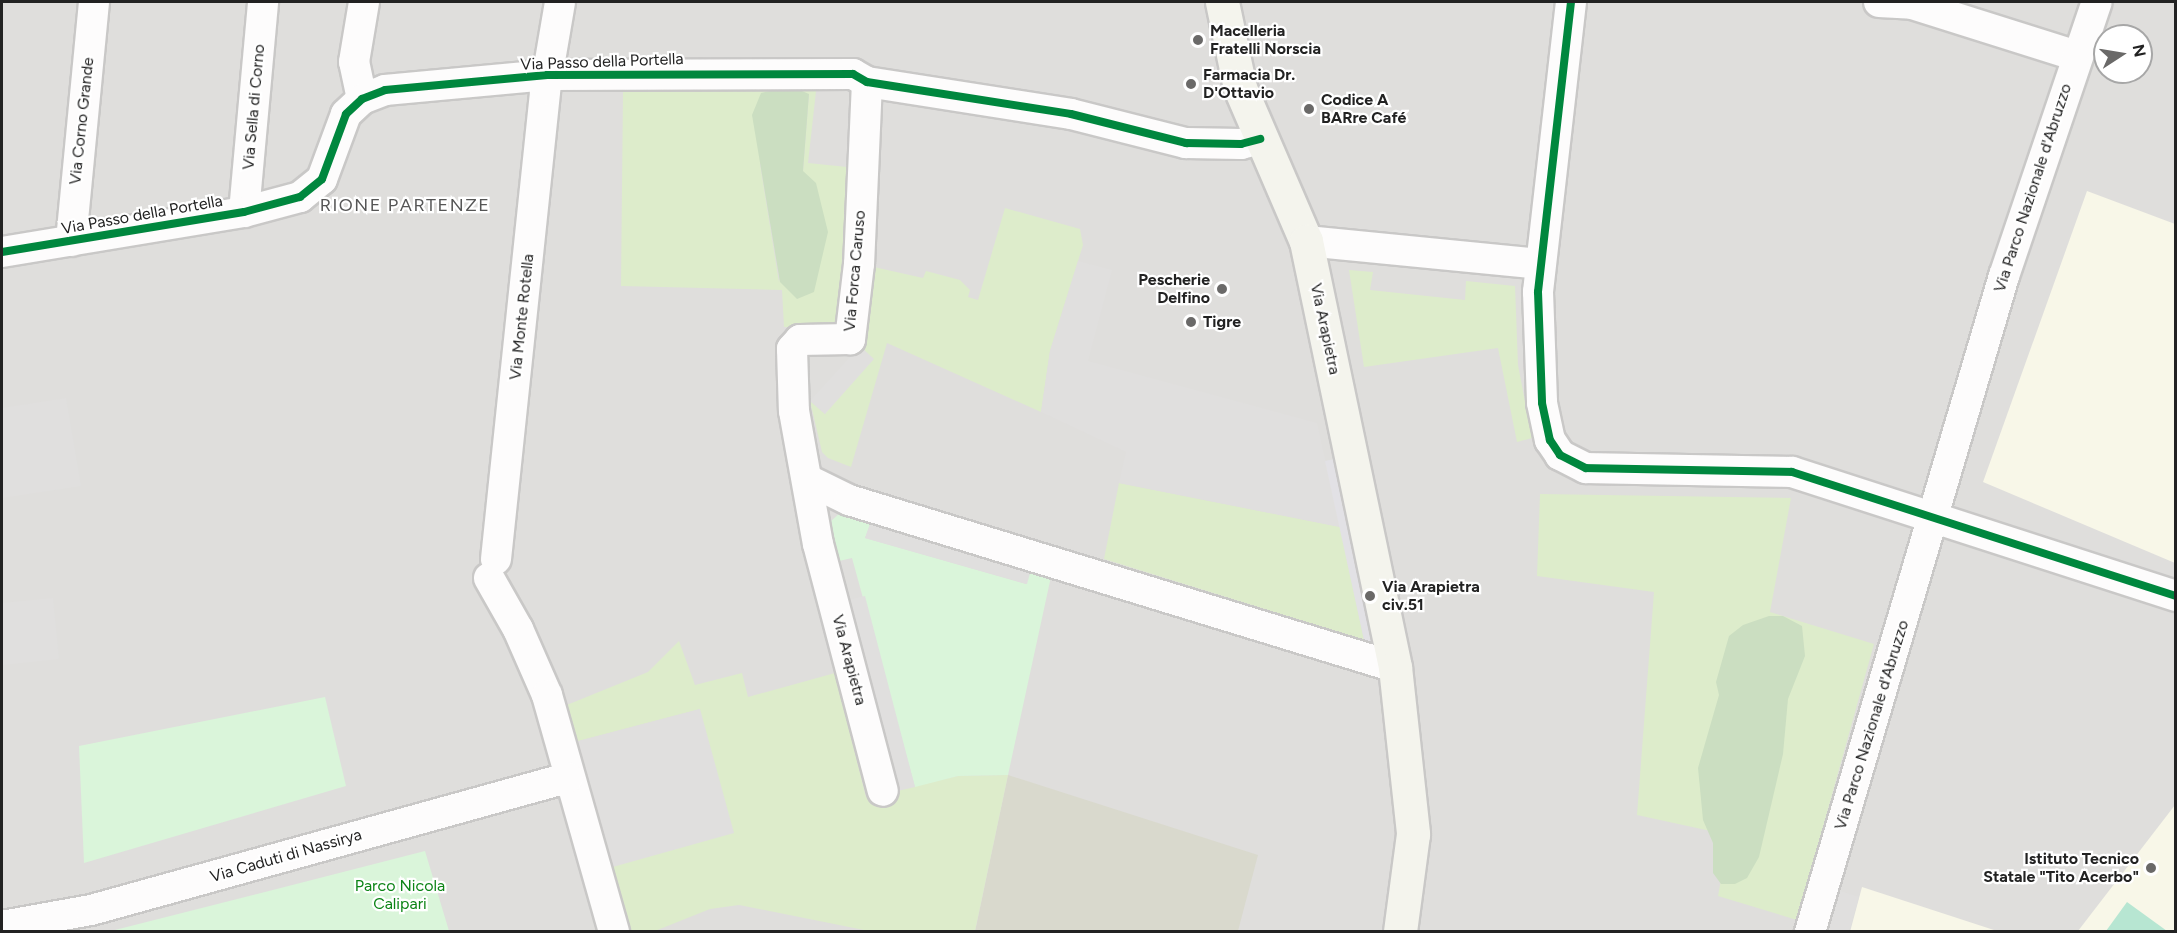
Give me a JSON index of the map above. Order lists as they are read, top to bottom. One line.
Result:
{"streets":{"street":["Via Passo della Portella","Via Sella di Corno","Via Corno Grande","Via Parco Nazionale d'Abruzzo","Via Forca Caruso","Via Monte Rotella","Via Arapietra","Via Caduti di Nassirya"]},"crossings":[["Via Passo della Portella","Via Sella di Corno"],["Via Passo della Portella","Via Corno Grande"],["Via Passo della Portella","Via Forca Caruso"],["Via Passo della Portella","Via Monte Rotella"],["Via Passo della Portella","Via Arapietra"],["Via Forca Caruso","Via Arapietra"],["Via Monte Rotella","Via Caduti di Nassirya"]],"districts":["RIONE PARTENZE"],"parks":["Parco Nicola Calipari"],"places":["Macelleria Fratelli Norscia","Farmacia Dr. D'Ottavio","Codice A BARre Café","Pescherie Delfino","Tigre","Via Arapietra civ.51","Istituto Tecnico Statale \"Tito Acerbo\""],"north":"right"}
